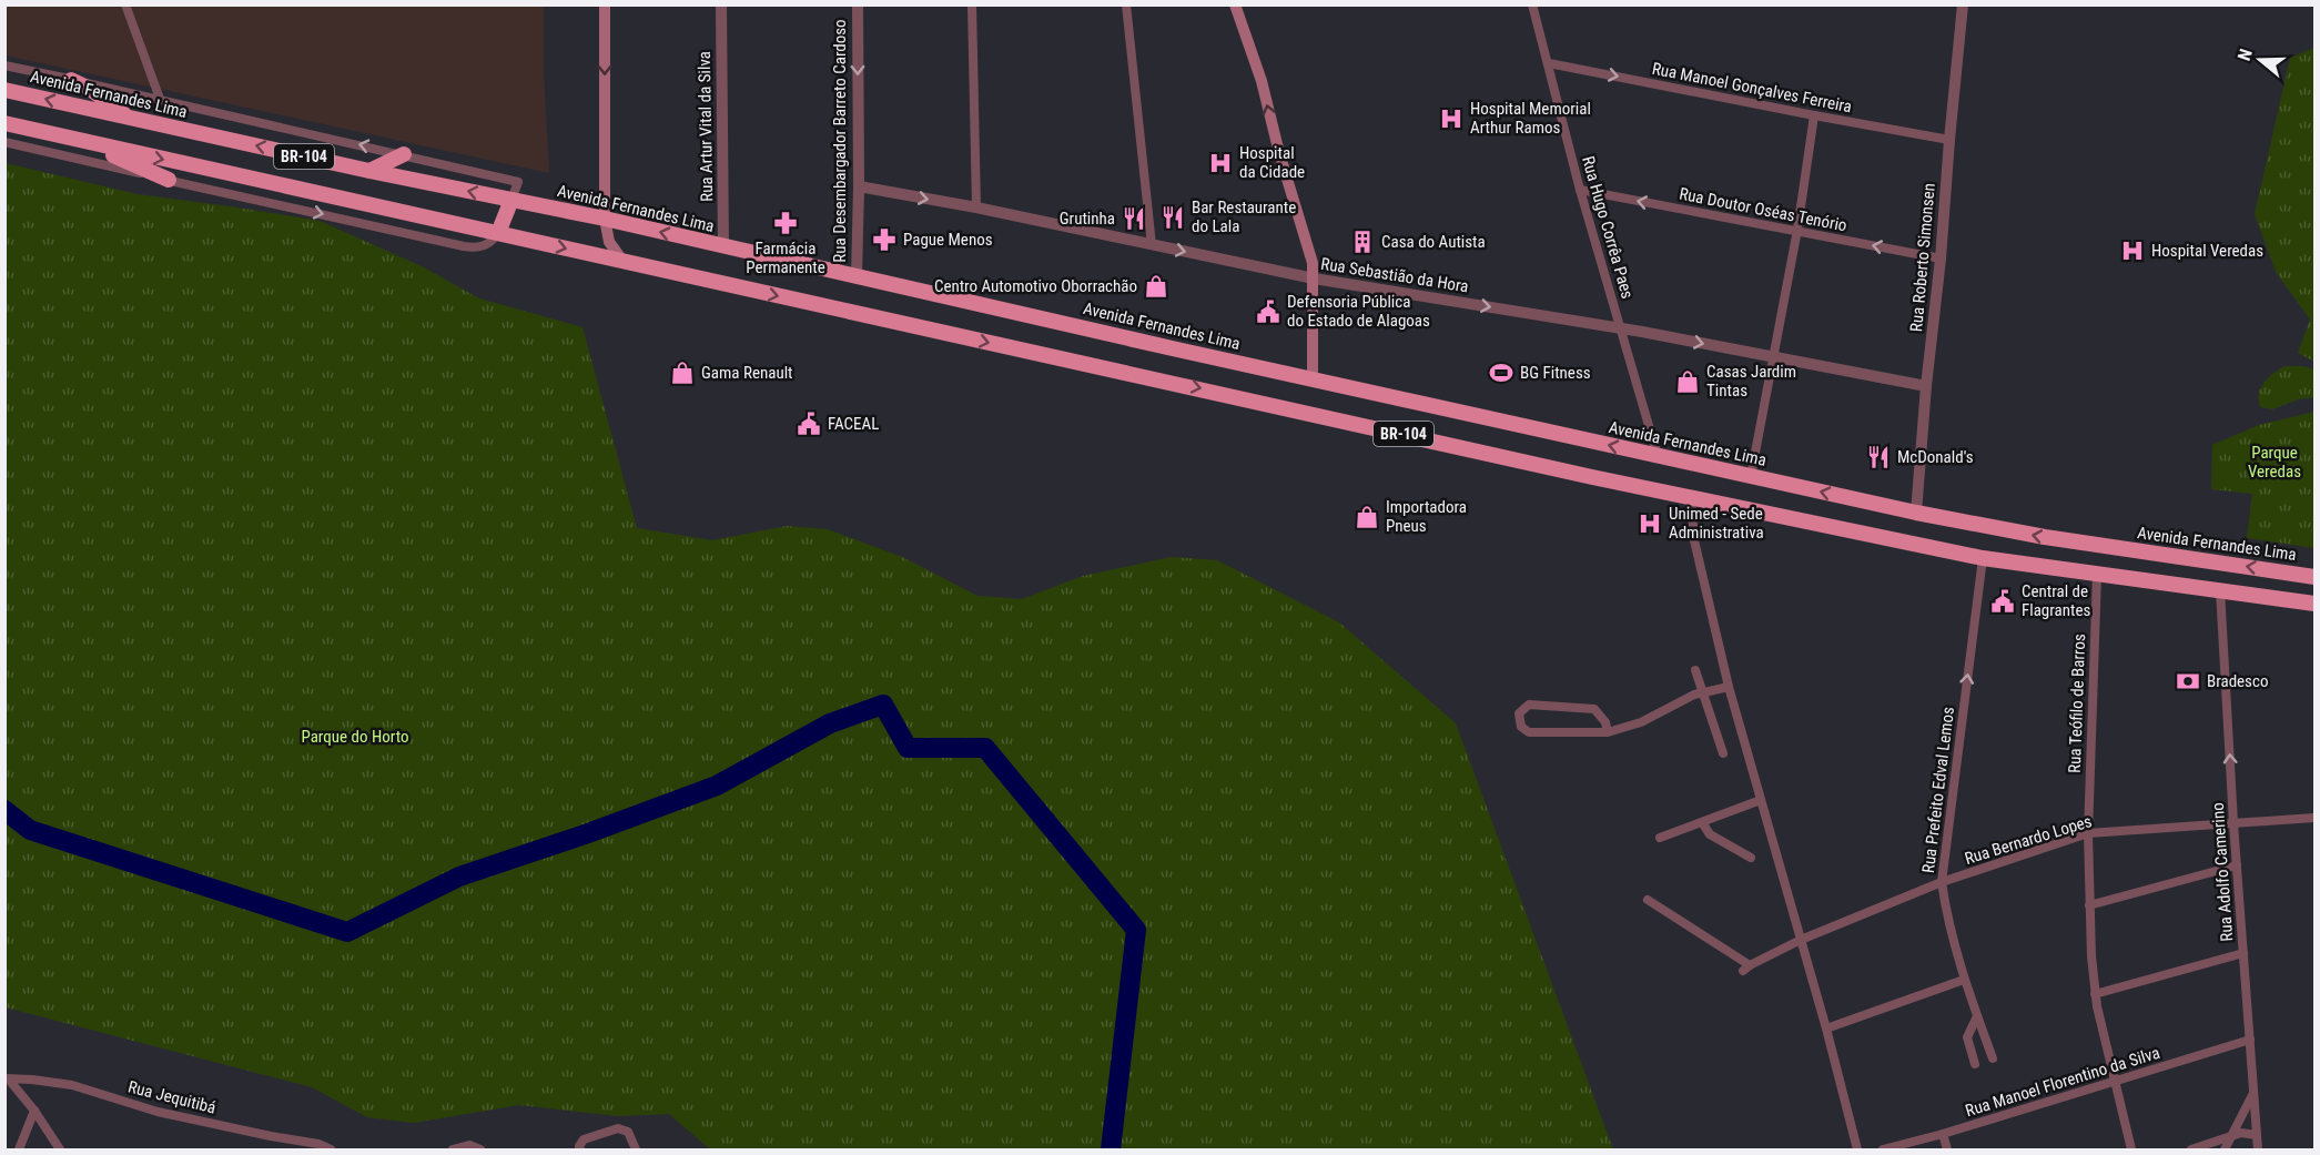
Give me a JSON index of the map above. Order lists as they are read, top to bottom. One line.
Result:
{"streets":{"highway":["Avenida Fernandes Lima","BR-104"],"street":["Rua Manoel Gonçalves Ferreira","Rua Artur Vital da Silva","Rua Desembargador Barreto Cardoso","Rua Doutor Oséas Tenório","Rua Hugo Corrêa Paes","Rua Roberto Simonsen","Rua Sebastião da Hora","Rua Teófilo de Barros","Rua Prefeito Edval Lemos","Rua Bernardo Lopes","Rua Adolfo Camerino","Rua Manoel Florentino da Silva","Rua Jequitibá"]},"crossings":[["Rua Manoel Gonçalves Ferreira","Rua Hugo Corrêa Paes"],["Rua Manoel Gonçalves Ferreira","Rua Roberto Simonsen"],["Avenida Fernandes Lima","Rua Artur Vital da Silva"],["Avenida Fernandes Lima","Rua Desembargador Barreto Cardoso"],["Avenida Fernandes Lima","Rua Hugo Corrêa Paes"],["Avenida Fernandes Lima","Rua Roberto Simonsen"],["Rua Desembargador Barreto Cardoso","Rua Sebastião da Hora"],["BR-104","Rua Teófilo de Barros"],["BR-104","Rua Prefeito Edval Lemos"],["BR-104","Rua Adolfo Camerino"],["Rua Doutor Oséas Tenório","Rua Hugo Corrêa Paes"],["Rua Doutor Oséas Tenório","Rua Roberto Simonsen"],["Rua Hugo Corrêa Paes","Rua Sebastião da Hora"],["Rua Roberto Simonsen","Rua Sebastião da Hora"],["Rua Teófilo de Barros","Rua Bernardo Lopes"],["Rua Teófilo de Barros","Rua Manoel Florentino da Silva"],["Rua Prefeito Edval Lemos","Rua Bernardo Lopes"],["Rua Bernardo Lopes","Rua Adolfo Camerino"],["Rua Adolfo Camerino","Rua Manoel Florentino da Silva"]],"one_way":["Rua Manoel Gonçalves Ferreira","Rua Desembargador Barreto Cardoso","Rua Doutor Oséas Tenório","Rua Sebastião da Hora","Rua Prefeito Edval Lemos","Rua Adolfo Camerino"],"parks":["Parque Veredas","Parque do Horto"],"places":{"hospital":["Hospital Memorial Arthur Ramos","Hospital da Cidade","Hospital Veredas","Unimed - Sede Administrativa"],"restaurant":["Bar Restaurante do Lala","Grutinha","McDonald's"],"pharmacy":["Farmácia Permanente","Pague Menos"],"building":["Casa do Autista"],"shop":["Centro Automotivo Oborrachão","Gama Renault","Casas Jardim Tintas","Importadora Pneus"],"public building":["Defensoria Pública do Estado de Alagoas","FACEAL","Central de Flagrantes"],"sports":["BG Fitness"],"bank":["Bradesco"]},"north":"left"}
